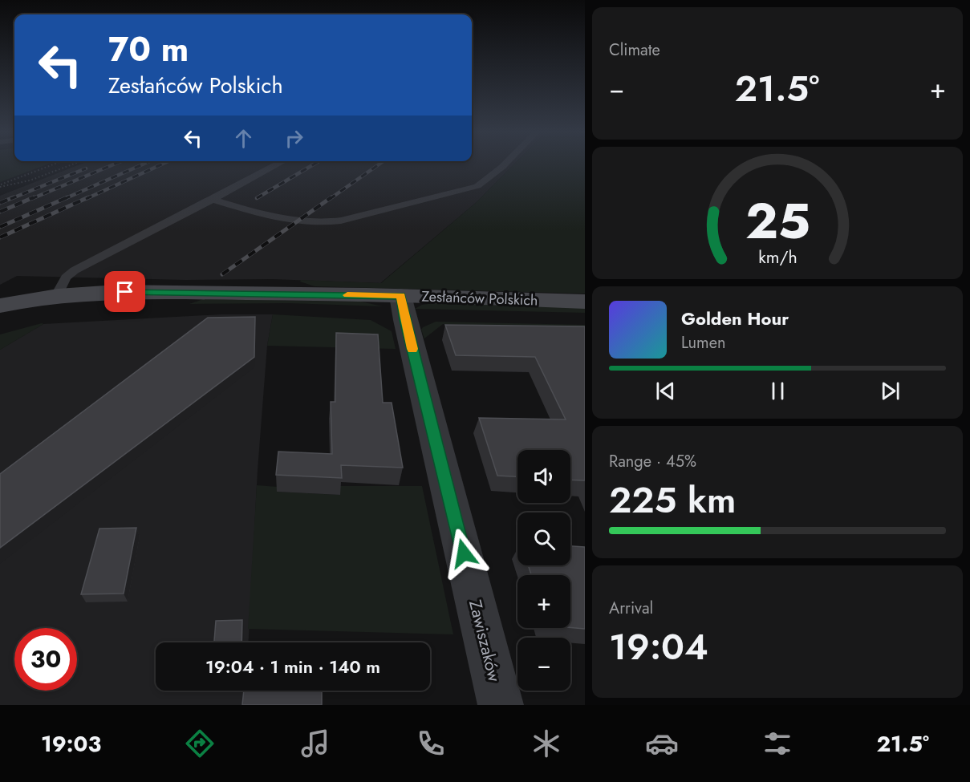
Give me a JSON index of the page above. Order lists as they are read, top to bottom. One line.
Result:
{"streets":{"main road":["Zesłańców Polskich"],"street":["Zawiszaków"]},"crossings":[["Zesłańców Polskich","Zawiszaków"]],"page":{"tile":["Climate",["Range · 45%","225 km"],["Arrival","19:04"]],"turn":["70 m","Zesłańców Polskich"],"heat":["−","21.5°","+"],"song":["Golden Hour","Lumen"],"map_buttons":["+","−"],"limit":"30","trip":"19:04 · 1 min · 140 m","tabs":["19:03","21.5°"],"gauge":["25","km/h"]}}
